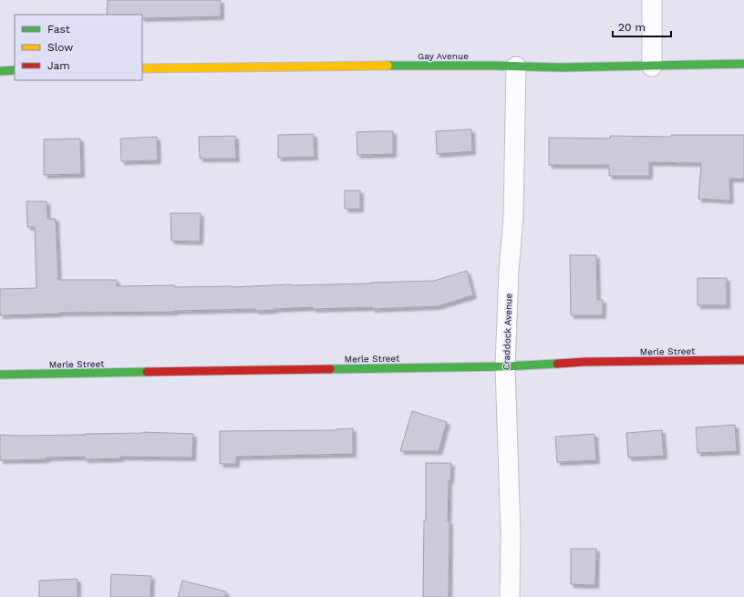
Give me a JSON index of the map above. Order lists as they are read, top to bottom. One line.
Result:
{"streets":{"street":["Gay Avenue","Craddock Avenue","Merle Street"]},"crossings":[["Gay Avenue","Craddock Avenue"],["Craddock Avenue","Merle Street"]],"legend":["Fast","Slow","Jam"],"scale_bar":"20 m"}
